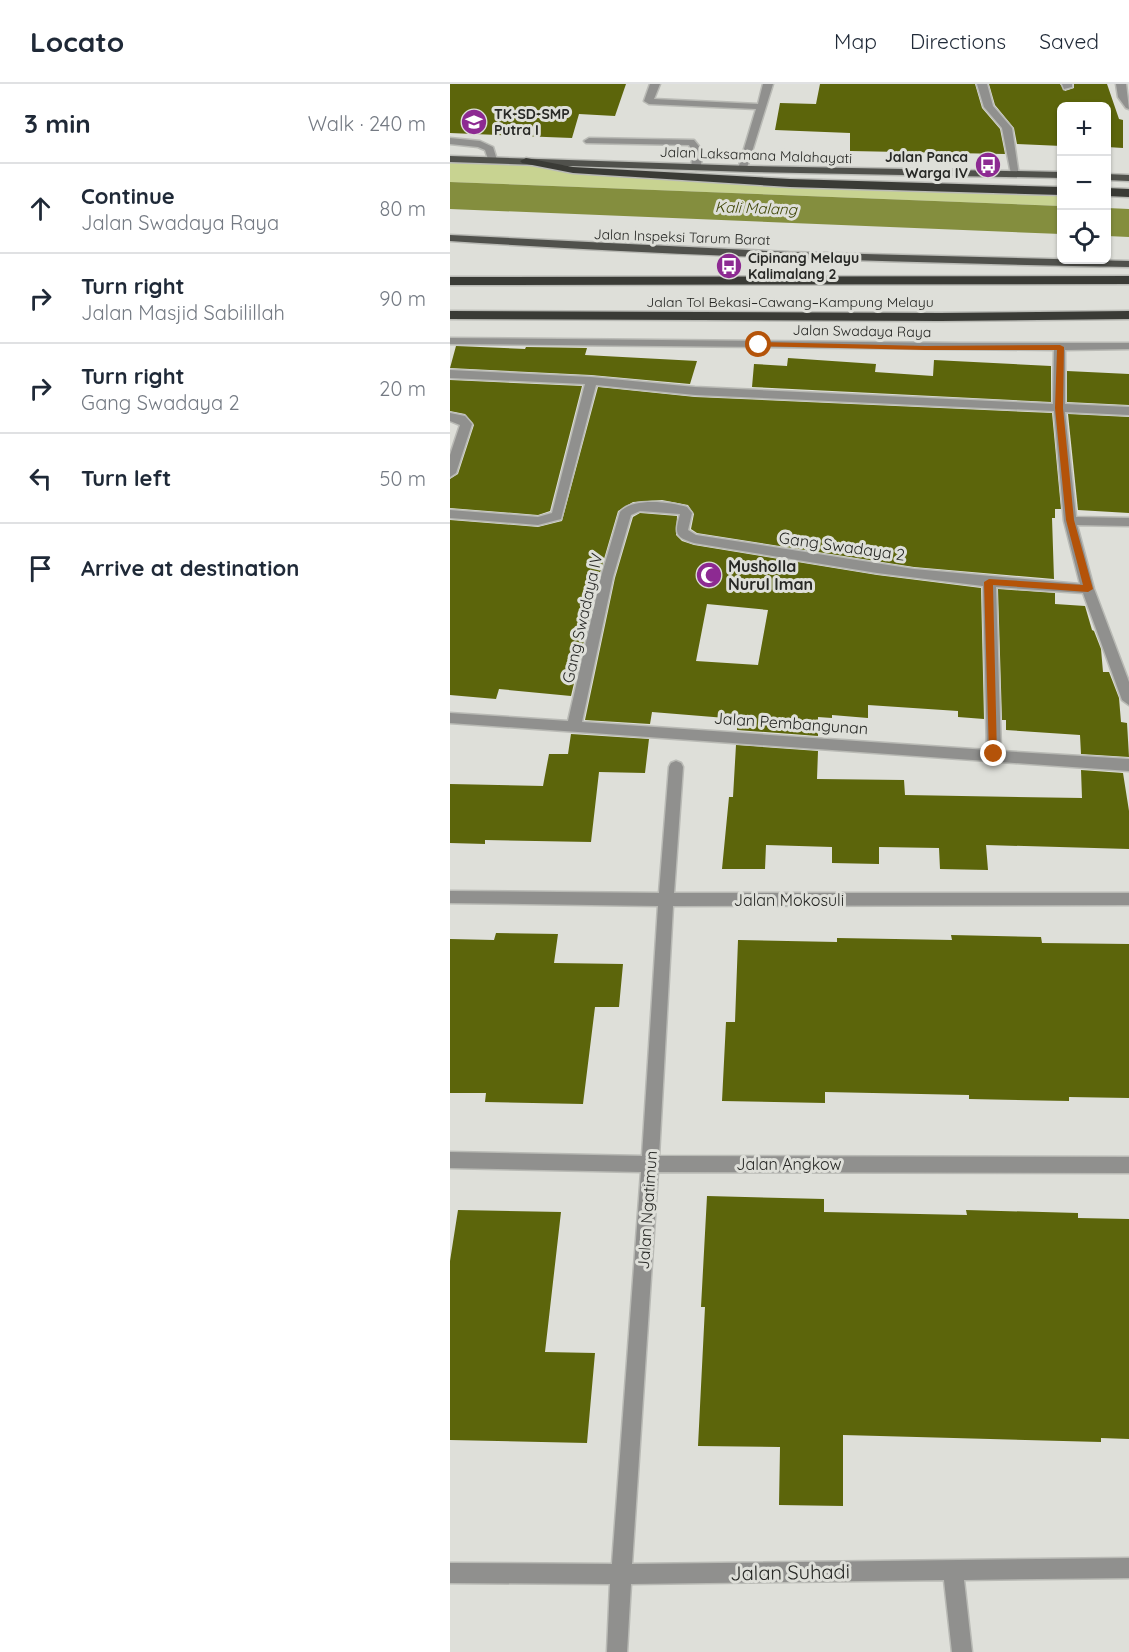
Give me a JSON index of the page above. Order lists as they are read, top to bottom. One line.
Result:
{"streets":{"highway":["Jalan Tol Bekasi–Cawang–Kampung Melayu"],"main road":["Jalan Laksamana Malahayati","Jalan Inspeksi Tarum Barat"],"street":["Jalan Swadaya Raya","Gang Swadaya 2","Gang Swadaya IV","Jalan Pembangunan","Jalan Mokosuli","Jalan Angkow","Jalan Ngatimun","Jalan Suhadi"]},"crossings":[["Gang Swadaya 2","Gang Swadaya IV"],["Gang Swadaya IV","Jalan Pembangunan"],["Jalan Mokosuli","Jalan Ngatimun"],["Jalan Angkow","Jalan Ngatimun"],["Jalan Ngatimun","Jalan Suhadi"]],"water":["Kali Malang"],"places":{"school or university":["TK-SD-SMP Putra I"],"bus stop":["Jalan Panca Warga IV","Cipinang Melayu Kalimalang 2"],"mosque":["Musholla Nurul Iman"]},"page":{"header":"Locato","nav":["Map","Directions","Saved"],"heading":["3 min","Walk · 240 m"],"map_buttons":["+","−"],"list":[["Continue","Jalan Swadaya Raya","80 m"],["Turn right","Jalan Masjid Sabilillah","90 m"],["Turn right","Gang Swadaya 2","20 m"],["Turn left","50 m"],"Arrive at destination"]}}
